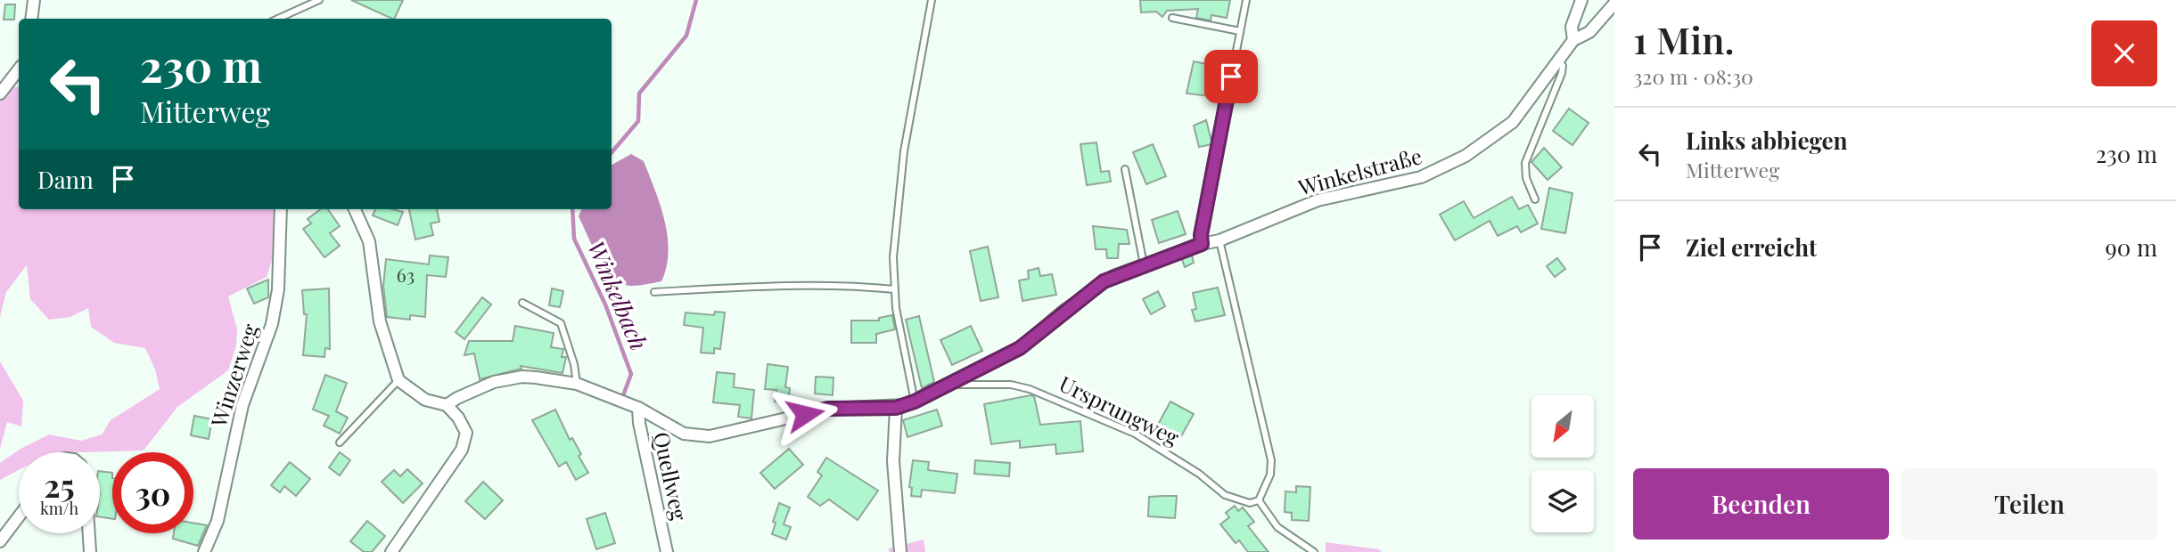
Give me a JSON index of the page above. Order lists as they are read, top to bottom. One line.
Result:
{"streets":{"street":["Winkelstraße","Winzerweg","Quellweg"],"lane":["Ursprungweg"]},"crossings":[["Winkelstraße","Ursprungweg"],["Winkelstraße","Quellweg"]],"water":["Winkelbach"],"house_numbers":["63"],"north":"bottom left","page":{"heading":["1 Min.","320 m · 08:30"],"turn":["230 m","Mitterweg"],"list":[{"name":"Links abbiegen","note":"Mitterweg","value":"230 m"},{"name":"Ziel erreicht","value":"90 m"}],"then":"Dann","speed":"25 km/h","limit":"30","buttons":["Beenden","Teilen"]}}
